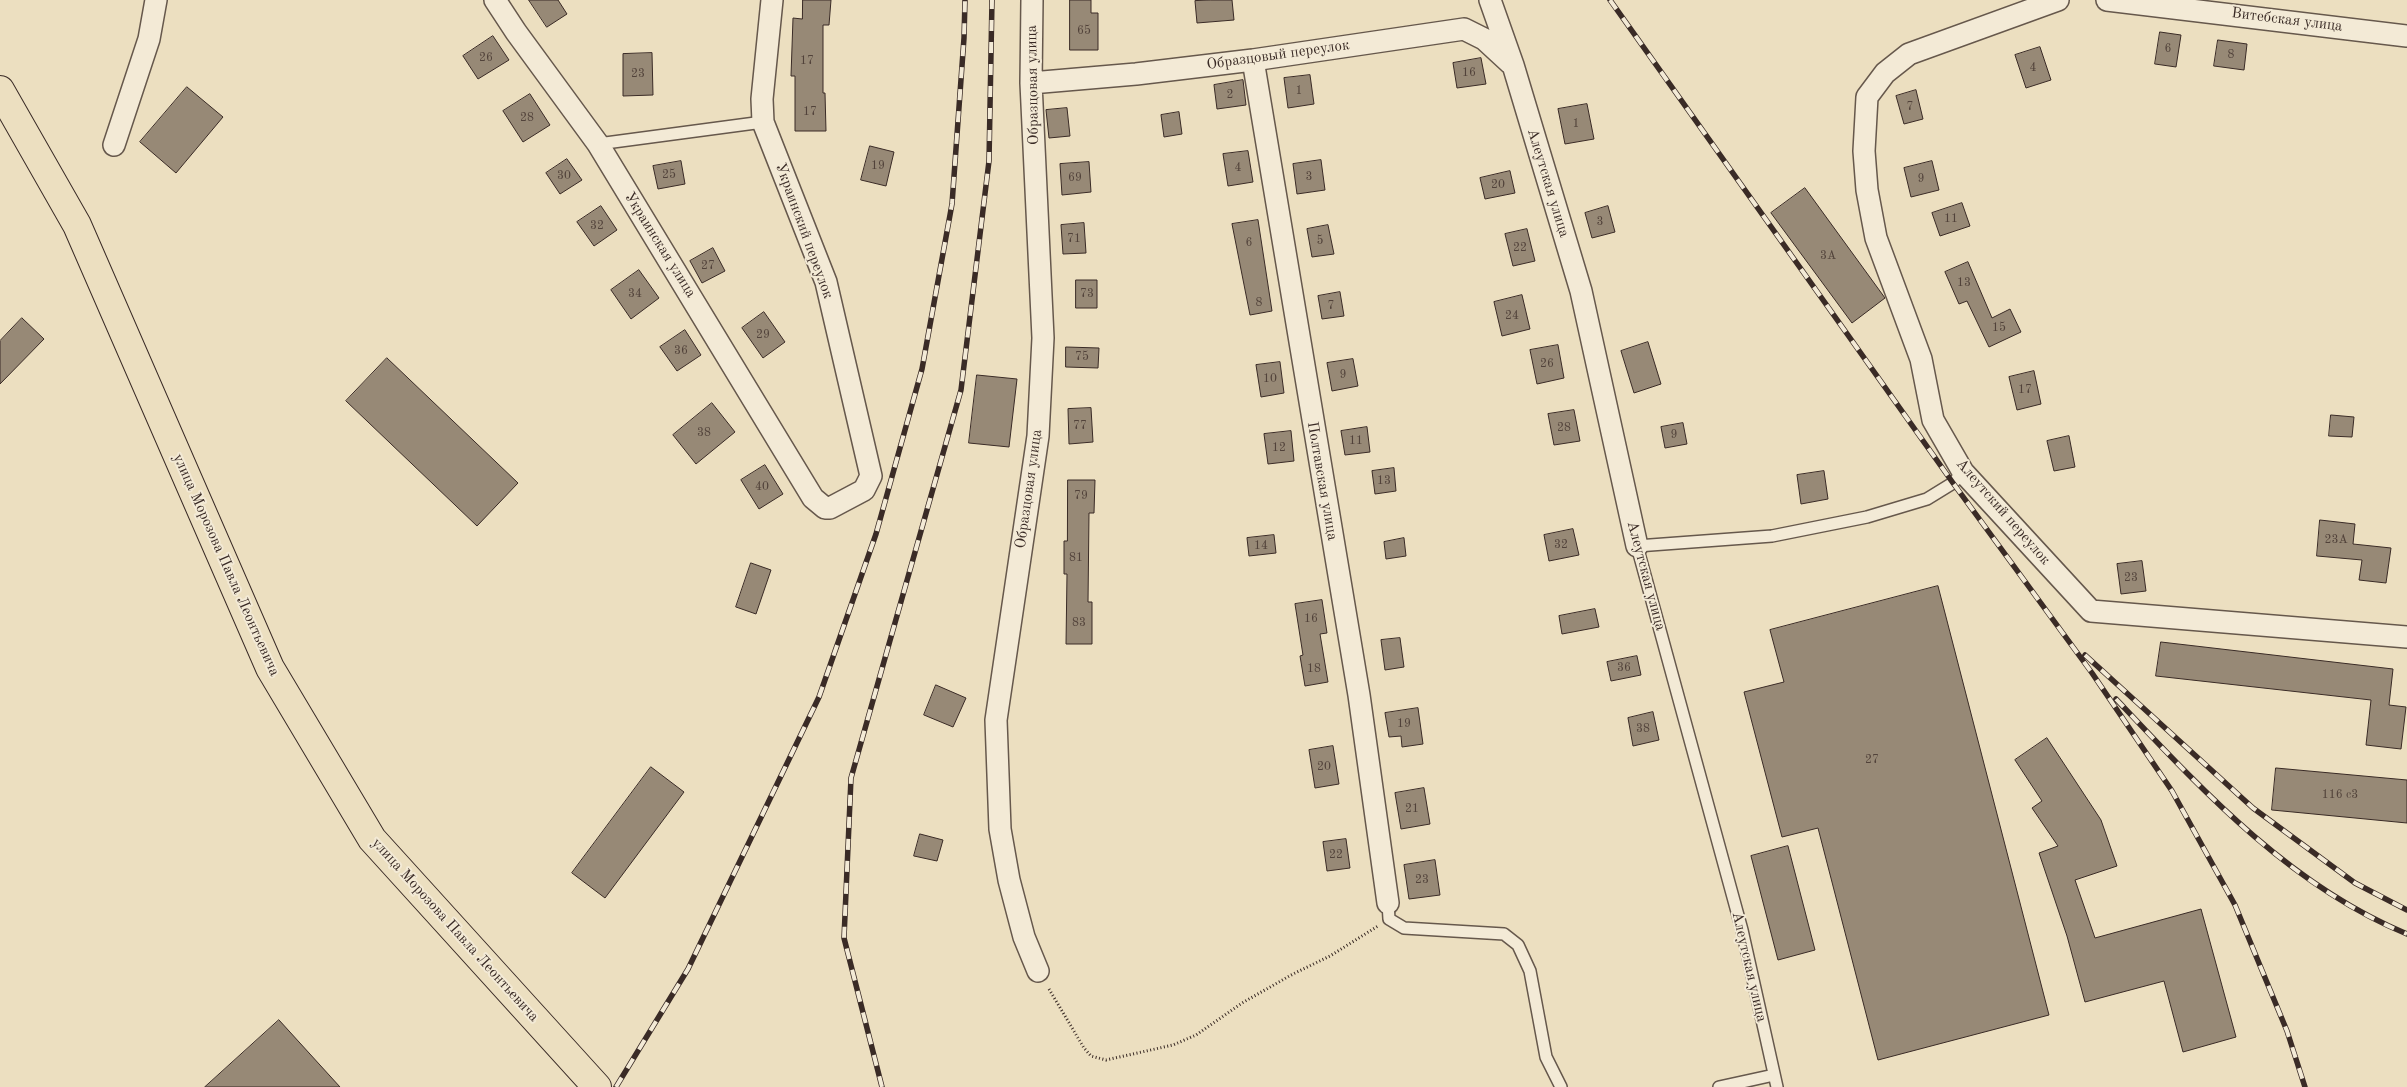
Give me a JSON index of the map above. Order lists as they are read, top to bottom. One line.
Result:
{"streets":{"main road":["улица Морозова Павла Леонтьевича"],"street":["Витебская улица","Образцовый переулок","Образцовая улица","Алеутская улица","Украинский переулок","Украинская улица","Полтавская улица","Алеутский переулок"]},"crossings":[["Образцовый переулок","Образцовая улица"],["Образцовый переулок","Алеутская улица"],["Образцовый переулок","Полтавская улица"],["Украинский переулок","Украинская улица"]],"house_numbers":["65","6","8","26","17","4","16","23","1","2","7","17","28","1","19","4","25","30","3","69","9","20","11","3","32","71","5","6","22","3А","27","13","34","73","8","7","24","15","29","36","75","26","9","10","17","77","28","38","9","11","12","13","40","79","23А","32","14","81","23","16","83","36","18","19","38","27","20","116 с3","21","22","23"]}
